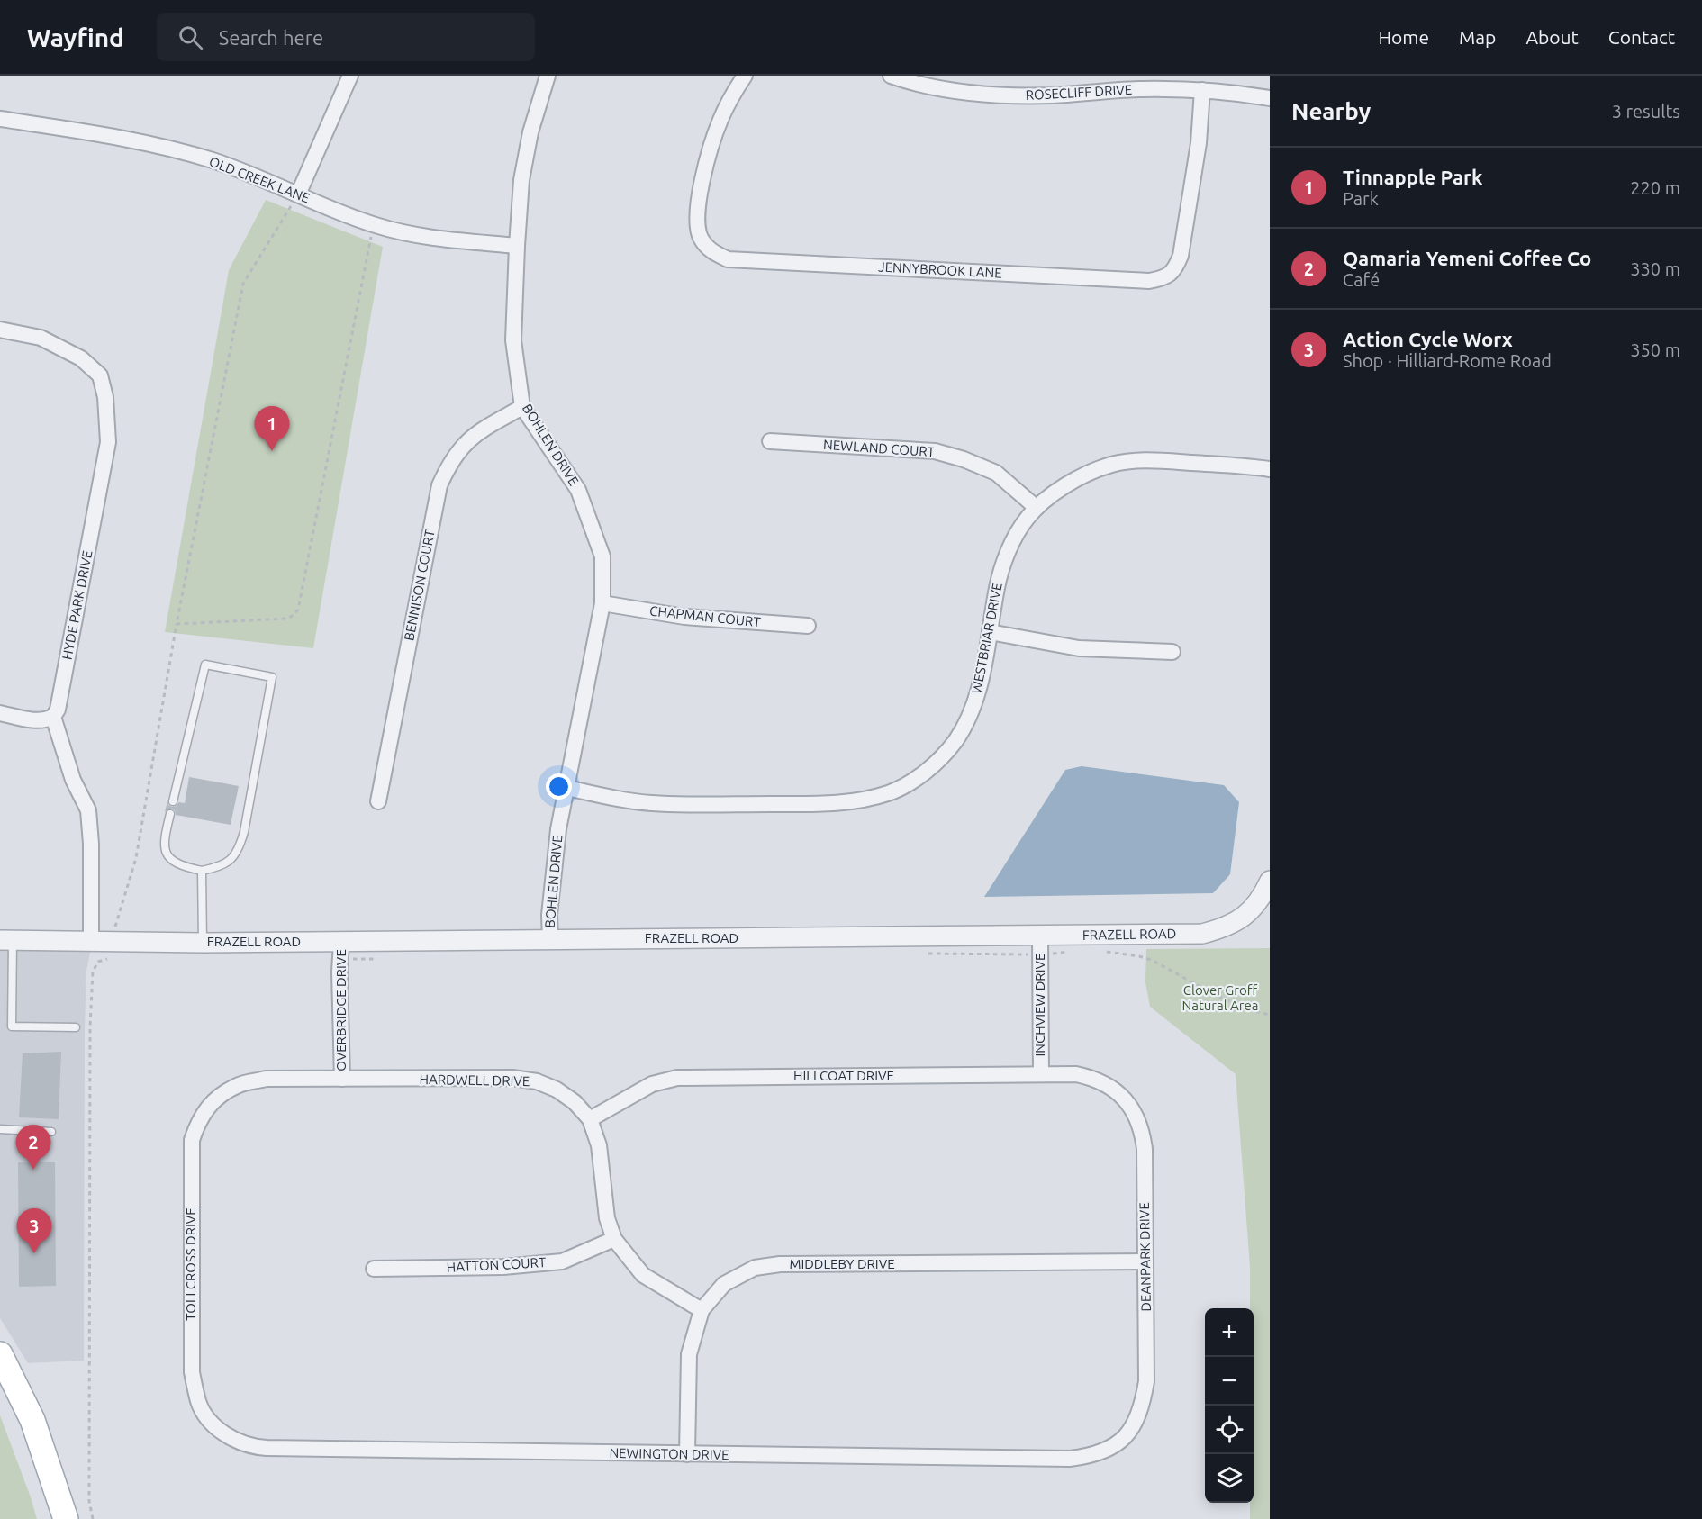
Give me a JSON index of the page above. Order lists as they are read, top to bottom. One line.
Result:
{"streets":{"street":["ROSECLIFF DRIVE","OLD CREEK LANE","JENNYBROOK LANE","BOHLEN DRIVE","NEWLAND COURT","BENNISON COURT","HYDE PARK DRIVE","CHAPMAN COURT","WESTBRIAR DRIVE","FRAZELL ROAD","INCHVIEW DRIVE","OVERBRIDGE DRIVE","HILLCOAT DRIVE","HARDWELL DRIVE","DEANPARK DRIVE","TOLLCROSS DRIVE","MIDDLEBY DRIVE","HATTON COURT","NEWINGTON DRIVE"]},"crossings":[["ROSECLIFF DRIVE","JENNYBROOK LANE"],["OLD CREEK LANE","BOHLEN DRIVE"],["BOHLEN DRIVE","BENNISON COURT"],["BOHLEN DRIVE","CHAPMAN COURT"],["BOHLEN DRIVE","WESTBRIAR DRIVE"],["BOHLEN DRIVE","FRAZELL ROAD"],["NEWLAND COURT","WESTBRIAR DRIVE"],["FRAZELL ROAD","INCHVIEW DRIVE"],["FRAZELL ROAD","OVERBRIDGE DRIVE"],["INCHVIEW DRIVE","HILLCOAT DRIVE"],["OVERBRIDGE DRIVE","HARDWELL DRIVE"],["HILLCOAT DRIVE","HARDWELL DRIVE"],["HILLCOAT DRIVE","DEANPARK DRIVE"],["HARDWELL DRIVE","TOLLCROSS DRIVE"],["HARDWELL DRIVE","MIDDLEBY DRIVE"],["HARDWELL DRIVE","HATTON COURT"],["DEANPARK DRIVE","MIDDLEBY DRIVE"],["DEANPARK DRIVE","NEWINGTON DRIVE"],["TOLLCROSS DRIVE","NEWINGTON DRIVE"],["MIDDLEBY DRIVE","NEWINGTON DRIVE"]],"parks":["Clover Groff Natural Area"],"page":{"header":"Wayfind","search":"Search here","nav":["Home","Map","About","Contact"],"heading":["Nearby","3 results"],"list":[{"mark":"1","name":"Tinnapple Park","note":"Park","value":"220 m"},{"mark":"2","name":"Qamaria Yemeni Coffee Co","note":"Café","value":"330 m"},{"mark":"3","name":"Action Cycle Worx","note":"Shop · Hilliard-Rome Road","value":"350 m"}],"pins":["1","2","3"],"map_buttons":["+","−"]}}
